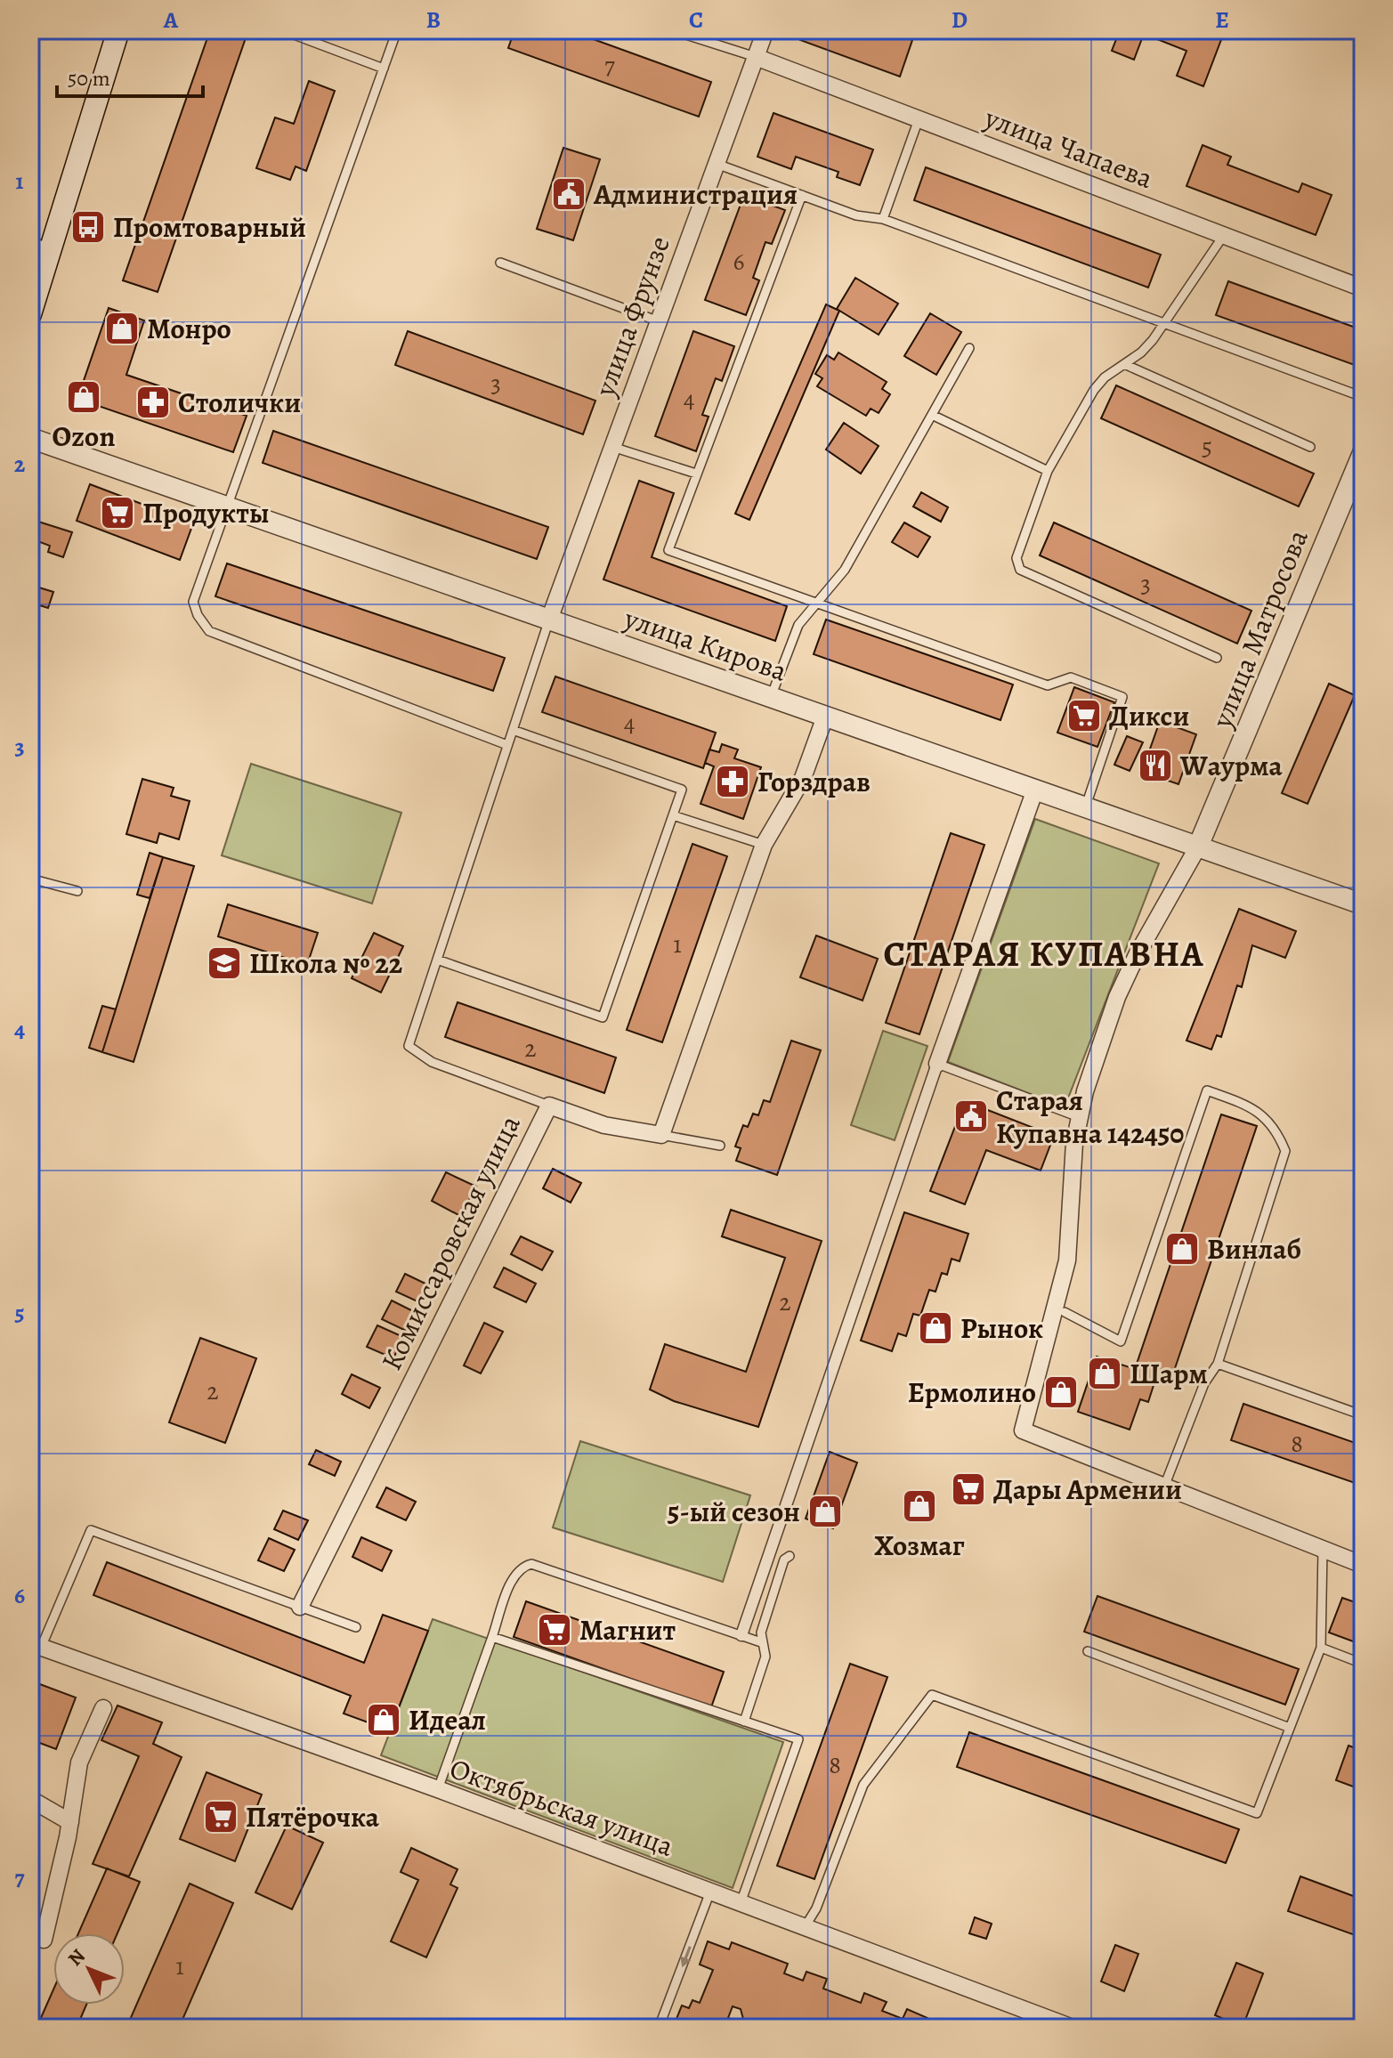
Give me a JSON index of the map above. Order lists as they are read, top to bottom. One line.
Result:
{"streets":{"street":["улица Чапаева","улица Фрунзе","улица Матросова","улица Кирова","Комиссаровская улица","Октябрьская улица"]},"crossings":[["улица Чапаева","улица Фрунзе"],["улица Фрунзе","улица Кирова"],["улица Матросова","улица Кирова"]],"districts":["СТАРАЯ КУПАВНА"],"places":{"public building":["Администрация","Старая Купавна 142450"],"bus stop":["Промтоварный"],"shop":["Монро","Ozon","Винлаб","Рынок","Шарм","Ермолино","Хозмаг","5-ый сезон","Идеал"],"pharmacy":["Столички","Горздрав"],"supermarket":["Продукты","Дикси","Дары Армении","Магнит","Пятёрочка"],"restaurant":["Wаурма"],"school or university":["Школа № 22"]},"house_numbers":["7","6","3","4","5","3","4","1","2","2","2","8","8","1"],"scale_bar":"50 m","north":"top left","grid":{"columns":["A","B","C","D","E"],"rows":["1","2","3","4","5","6","7"]}}
